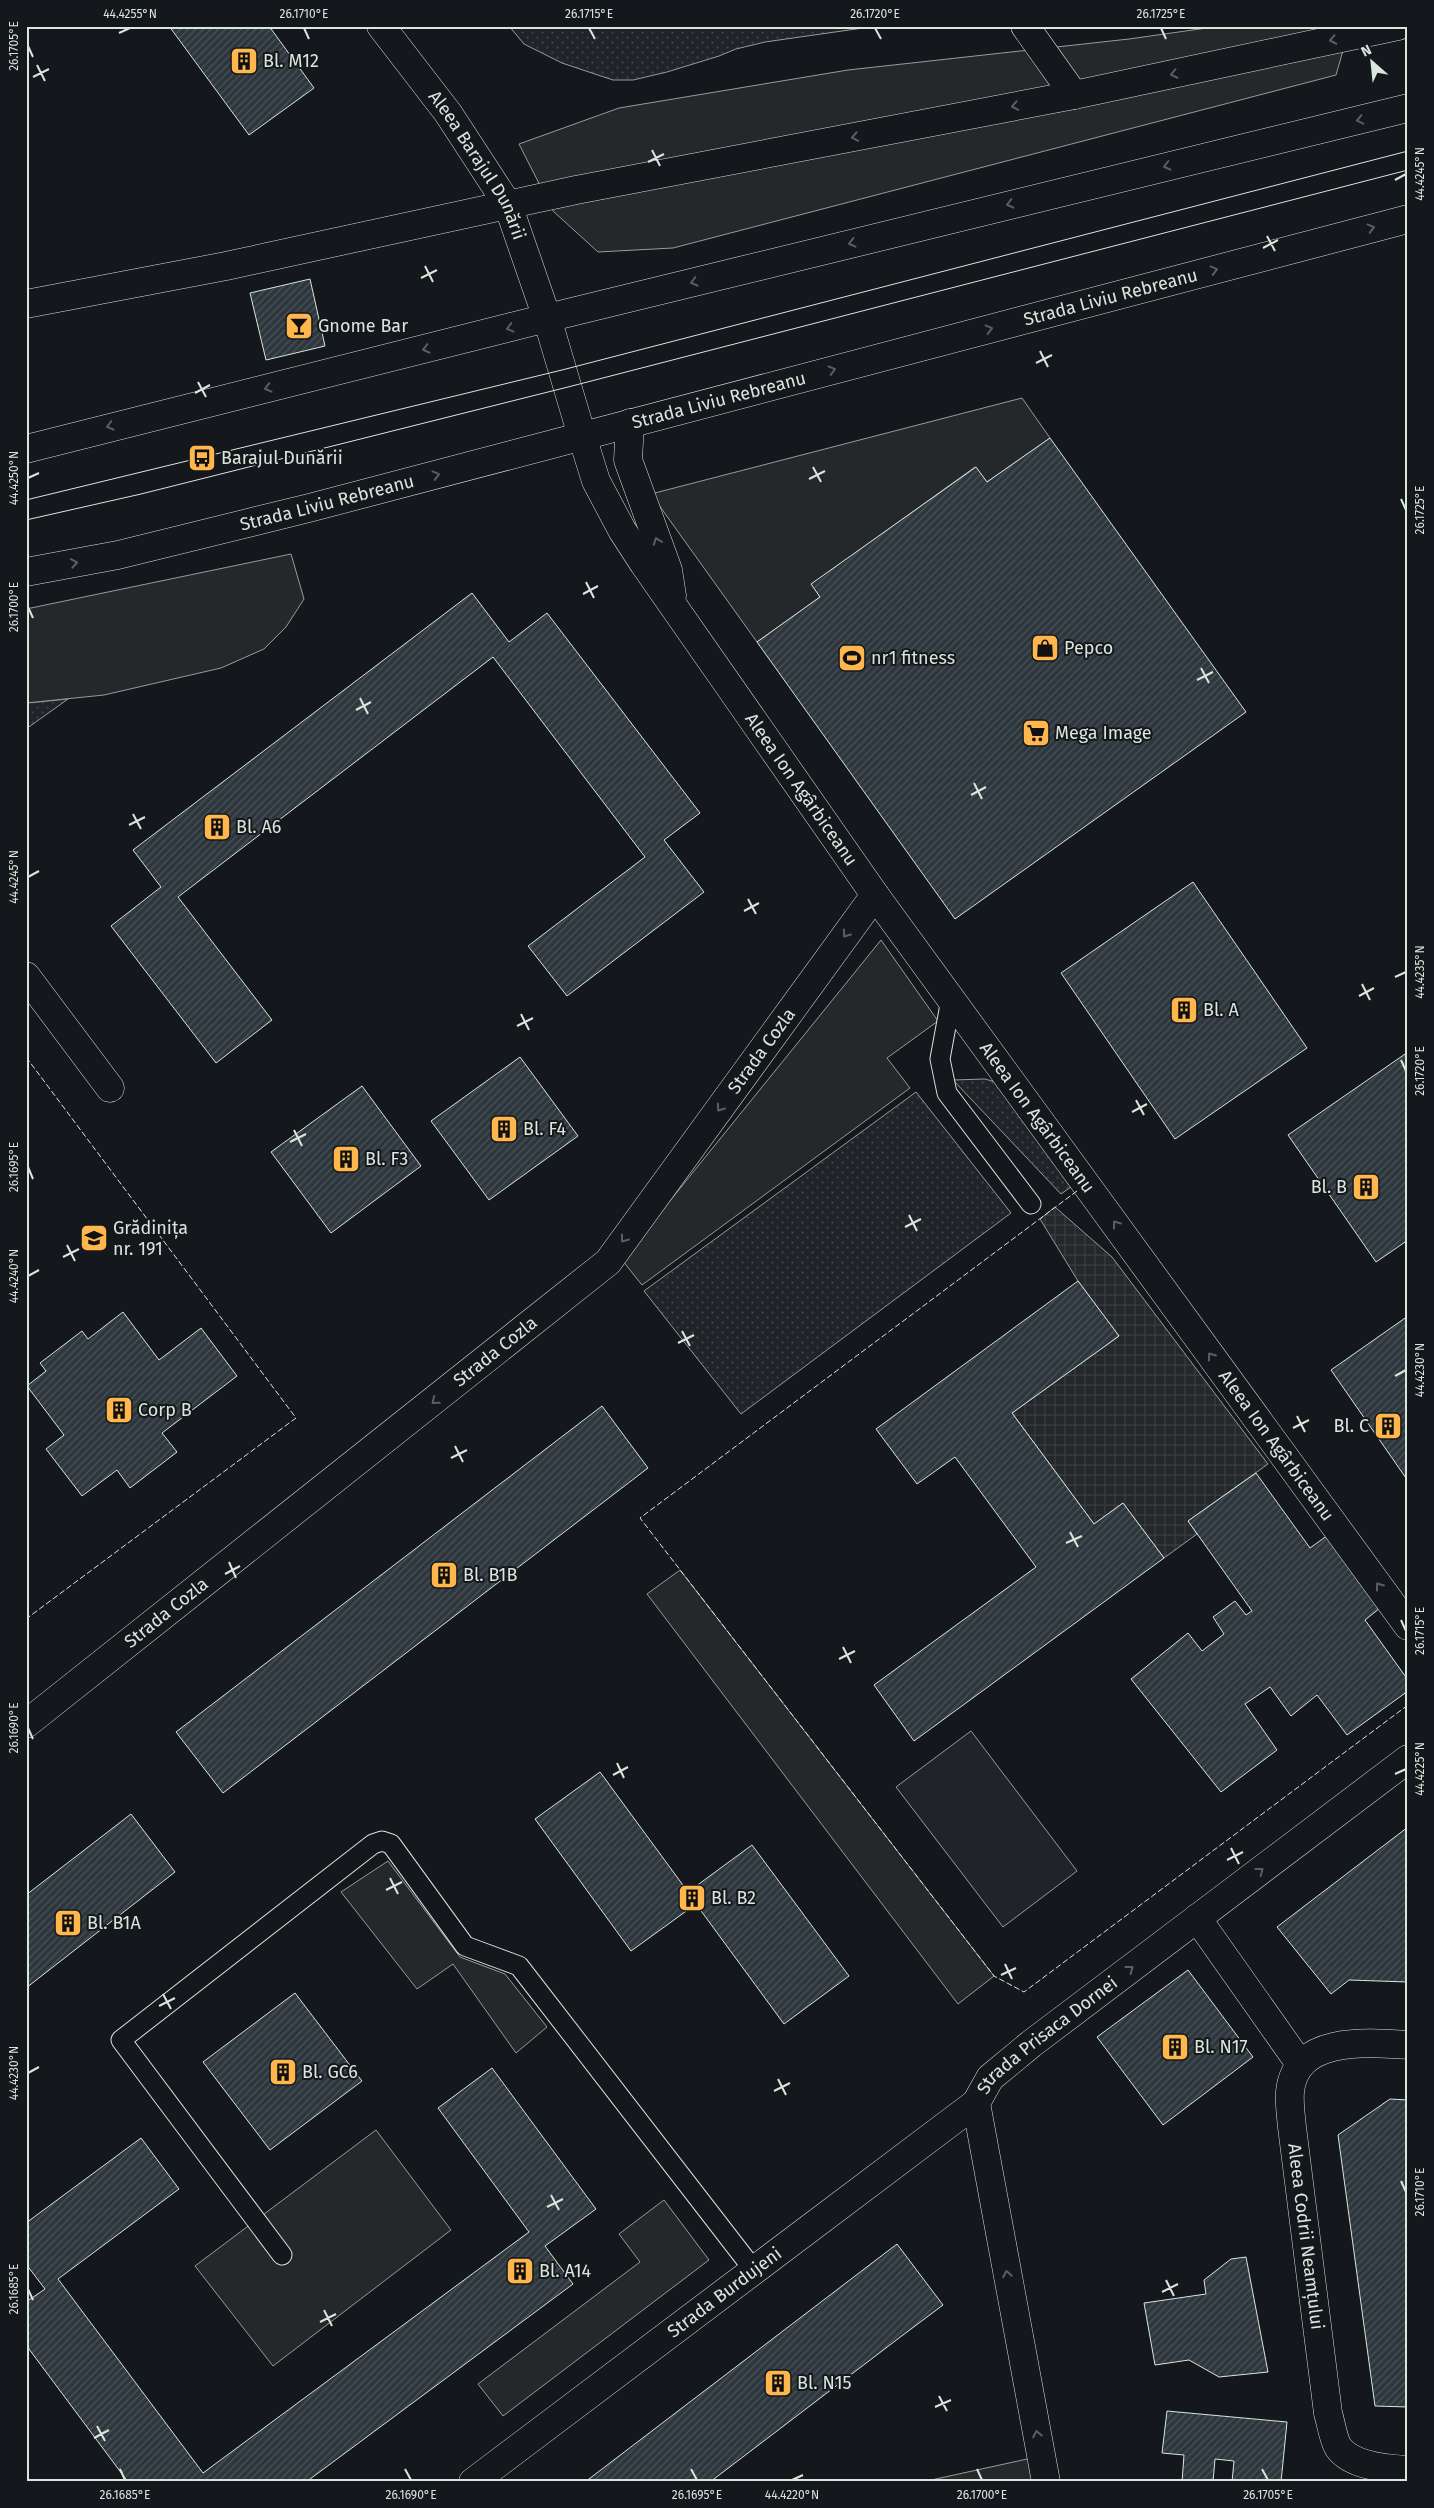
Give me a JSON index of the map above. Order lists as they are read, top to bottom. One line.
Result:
{"streets":{"street":["Aleea Barajul Dunării","Strada Liviu Rebreanu","Aleea Ion Agârbiceanu","Strada Cozla","Strada Prisaca Dornei","Aleea Codrii Neamțului","Strada Burdujeni"]},"crossings":[["Aleea Barajul Dunării","Strada Liviu Rebreanu"],["Aleea Barajul Dunării","Aleea Ion Agârbiceanu"],["Strada Liviu Rebreanu","Aleea Ion Agârbiceanu"],["Aleea Ion Agârbiceanu","Strada Cozla"],["Strada Prisaca Dornei","Strada Burdujeni"]],"one_way":["Aleea Ion Agârbiceanu","Strada Cozla","Strada Prisaca Dornei"],"places":{"building":["Bl. M12","Bl. A6","Bl. A","Bl. F4","Bl. F3","Bl. B","Corp B","Bl. C","Bl. B1B","Bl. B2","Bl. B1A","Bl. N17","Bl. GC6","Bl. A14","Bl. N15"],"bar":["Gnome Bar"],"bus stop":["Barajul Dunării"],"shop":["Pepco"],"sports":["nr1 fitness"],"supermarket":["Mega Image"],"school or university":["Grădinița nr. 191"]},"north":"top left","coordinates":["44.4255°N","26.1710°E","26.1715°E","26.1720°E","26.1725°E","26.1705°E","44.4245°N","44.4250°N","26.1700°E","44.4235°N","26.1695°E","44.4240°N","44.4230°N","26.1690°E","44.4225°N","26.1685°E","44.4220°N"]}
